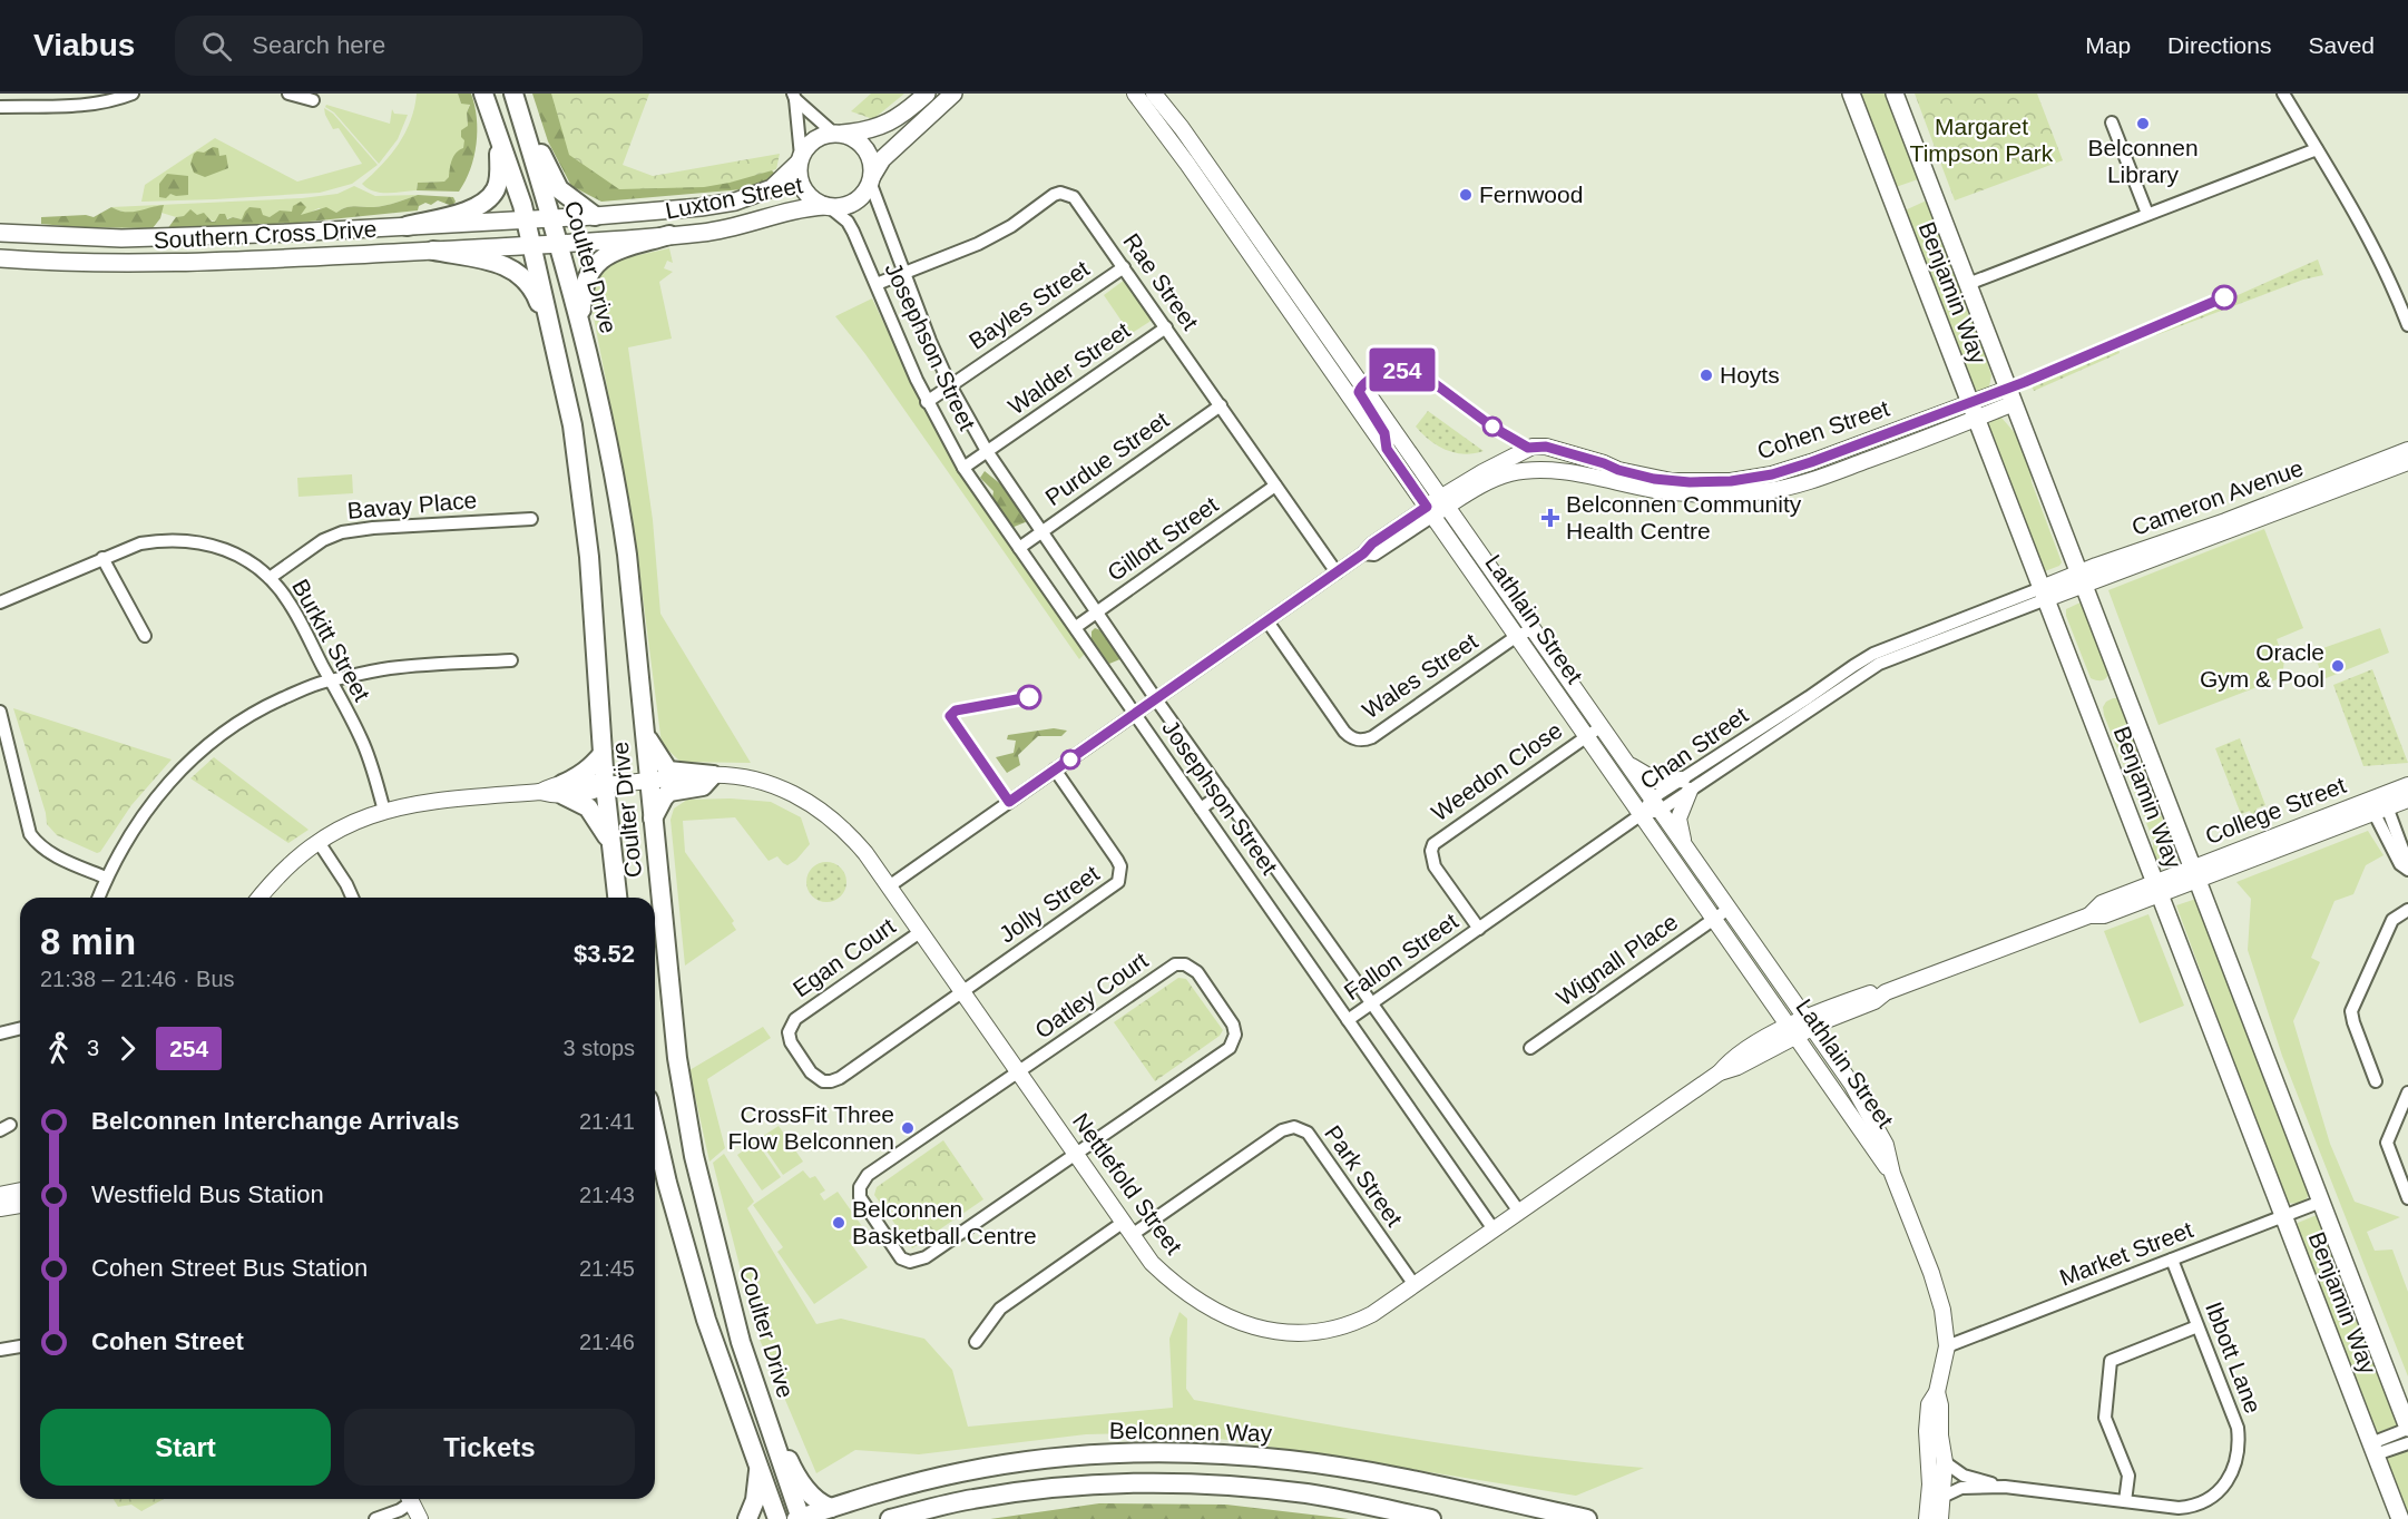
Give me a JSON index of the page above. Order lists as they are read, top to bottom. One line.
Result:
{"streets":{"main road":["Luxton Street","Southern Cross Drive","Coulter Drive","Benjamin Way","Belconnen Way"],"street":["Rae Street","Bayles Street","Josephson Street","Walder Street","Cohen Street","Purdue Street","Cameron Avenue","Bavay Place","Gillott Street","Lathlain Street","Burkitt Street","Wales Street","Chan Street","Weedon Close","College Street","Jolly Street","Fallon Street","Egan Court","Wignall Place","Oatley Court","Park Street","Nettlefold Street","Market Street","Ibbott Lane"]},"crossings":[["Luxton Street","Southern Cross Drive"],["Luxton Street","Coulter Drive"],["Luxton Street","Josephson Street"],["Southern Cross Drive","Coulter Drive"],["Coulter Drive","Nettlefold Street"],["Coulter Drive","Belconnen Way"],["Rae Street","Bayles Street"],["Rae Street","Josephson Street"],["Rae Street","Walder Street"],["Rae Street","Cohen Street"],["Rae Street","Purdue Street"],["Rae Street","Gillott Street"],["Benjamin Way","Cohen Street"],["Benjamin Way","Cameron Avenue"],["Benjamin Way","Chan Street"],["Benjamin Way","College Street"],["Benjamin Way","Market Street"],["Bayles Street","Josephson Street"],["Josephson Street","Walder Street"],["Josephson Street","Cohen Street"],["Josephson Street","Purdue Street"],["Josephson Street","Gillott Street"],["Josephson Street","Fallon Street"],["Josephson Street","Nettlefold Street"],["Cohen Street","Lathlain Street"],["Cohen Street","Wales Street"],["Cohen Street","Jolly Street"],["Cohen Street","Nettlefold Street"],["Cameron Avenue","Chan Street"],["Bavay Place","Burkitt Street"],["Lathlain Street","Wales Street"],["Lathlain Street","Chan Street"],["Lathlain Street","Weedon Close"],["Lathlain Street","College Street"],["Lathlain Street","Wignall Place"],["Lathlain Street","Nettlefold Street"],["Lathlain Street","Market Street"],["Burkitt Street","Nettlefold Street"],["Weedon Close","Fallon Street"],["College Street","Nettlefold Street"],["Jolly Street","Egan Court"],["Jolly Street","Nettlefold Street"],["Egan Court","Nettlefold Street"],["Oatley Court","Nettlefold Street"],["Park Street","Nettlefold Street"],["Market Street","Ibbott Lane"]],"parks":["Margaret Timpson Park"],"places":{"other":["Belconnen Library","Fernwood","Hoyts","Oracle Gym & Pool","CrossFit Three Flow Belconnen","Belconnen Basketball Centre"],"health":["Belconnen Community Health Centre"]},"lines":["bus line 254"],"page":{"header":"Viabus","search":"Search here","nav":["Map","Directions","Saved"],"on_map":"254","heading":["8 min","21:38 – 21:46 · Bus","$3.52"],"legs":["3","254","3 stops"],"list":[{"name":"Belconnen Interchange Arrivals","value":"21:41"},{"name":"Westfield Bus Station","value":"21:43"},{"name":"Cohen Street Bus Station","value":"21:45"},{"name":"Cohen Street","value":"21:46"}],"buttons":["Start","Tickets"]}}
